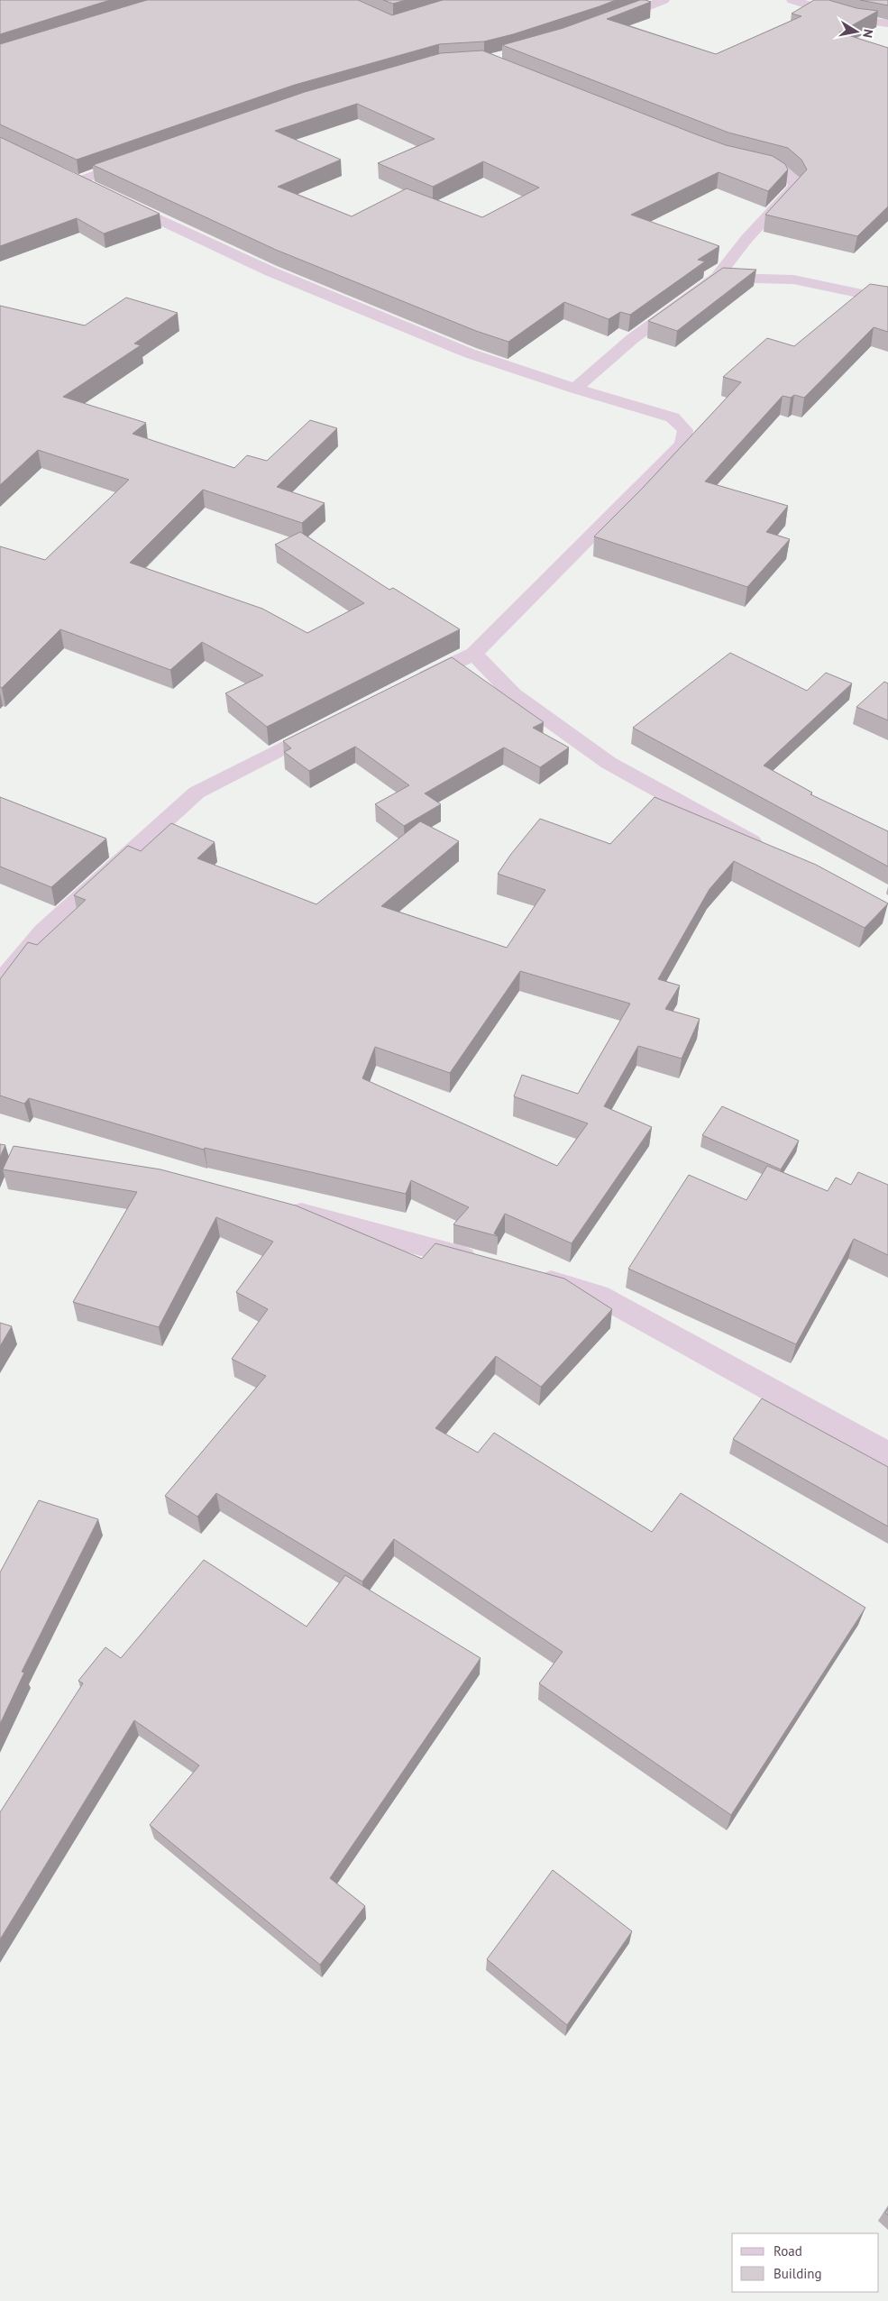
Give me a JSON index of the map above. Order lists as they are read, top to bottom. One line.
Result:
{"legend":["Road","Building"],"north":"right"}
